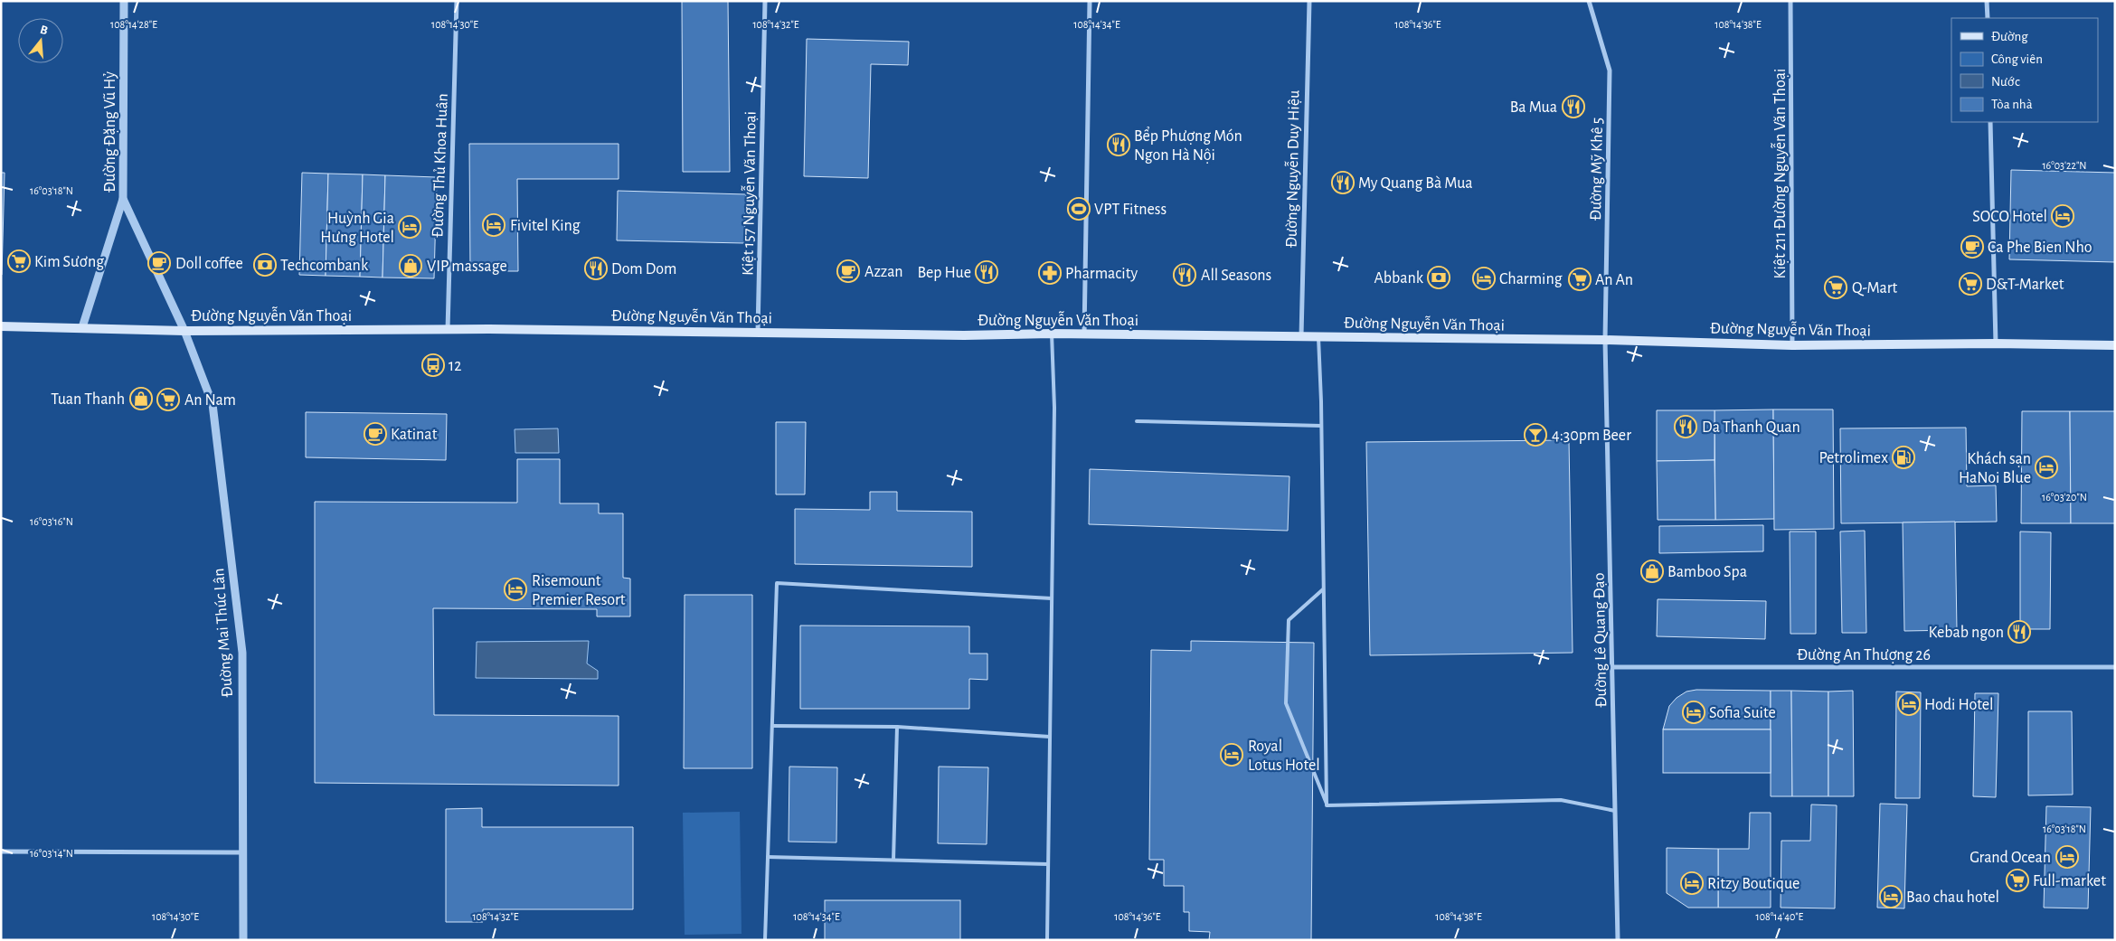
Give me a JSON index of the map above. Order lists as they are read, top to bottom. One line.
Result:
{"streets":{"main road":["Đường Nguyễn Văn Thoại"],"street":["Đường Đặng Vũ Hỷ","Đường Thủ Khoa Huân","Đường Nguyễn Duy Hiệu","Đường Mỹ Khê 5","Kiệt 211 Đường Nguyễn Văn Thoại","Kiệt 157 Nguyễn Văn Thoại","Đường Mai Thúc Lân","Đường Lê Quang Đạo","Đường An Thượng 26"]},"crossings":[["Đường Đặng Vũ Hỷ","Đường Nguyễn Văn Thoại"],["Đường Đặng Vũ Hỷ","Đường Mai Thúc Lân"],["Đường Thủ Khoa Huân","Đường Nguyễn Văn Thoại"],["Đường Nguyễn Duy Hiệu","Đường Nguyễn Văn Thoại"],["Đường Mỹ Khê 5","Đường Nguyễn Văn Thoại"],["Đường Mỹ Khê 5","Đường Lê Quang Đạo"],["Kiệt 211 Đường Nguyễn Văn Thoại","Đường Nguyễn Văn Thoại"],["Kiệt 157 Nguyễn Văn Thoại","Đường Nguyễn Văn Thoại"],["Đường Nguyễn Văn Thoại","Đường Mai Thúc Lân"],["Đường Nguyễn Văn Thoại","Đường Lê Quang Đạo"],["Đường Lê Quang Đạo","Đường An Thượng 26"]],"places":{"restaurant":["Ba Mua","Bểp Phượng Món Ngon Hà Nội","My Quang Bà Mua","Dom Dom","Bep Hue","All Seasons","Da Thanh Quan","Kebab ngon"],"sports":["VPT Fitness"],"hotel":["SOCO Hotel","Fivitel King","Huỳnh Gia Hưng Hotel","Charming","Khách sạn HaNoi Blue","Risemount Premier Resort","Hodi Hotel","Sofia Suite","Royal Lotus Hotel","Grand Ocean","Ritzy Boutique","Bao chau hotel"],"cafe":["Ca Phe Bien Nho","Doll coffee","Azzan","Katinat"],"supermarket":["Kim Sương","An An","D&T-Market","Q-Mart","An Nam","Full-market"],"bank":["Techcombank","Abbank"],"shop":["VIP massage","Tuan Thanh","Bamboo Spa"],"pharmacy":["Pharmacity"],"bus stop":["12"],"bar":["4:30pm Beer"],"fuel station":["Petrolimex"]},"legend":["Đường","Công viên","Nước","Tòa nhà"],"north":"top","coordinates":["108°14'28\"E","108°14'30\"E","108°14'32\"E","108°14'34\"E","108°14'36\"E","108°14'38\"E","16°03'22\"N","16°03'18\"N","16°03'20\"N","16°03'16\"N","16°03'14\"N","108°14'40\"E"]}
